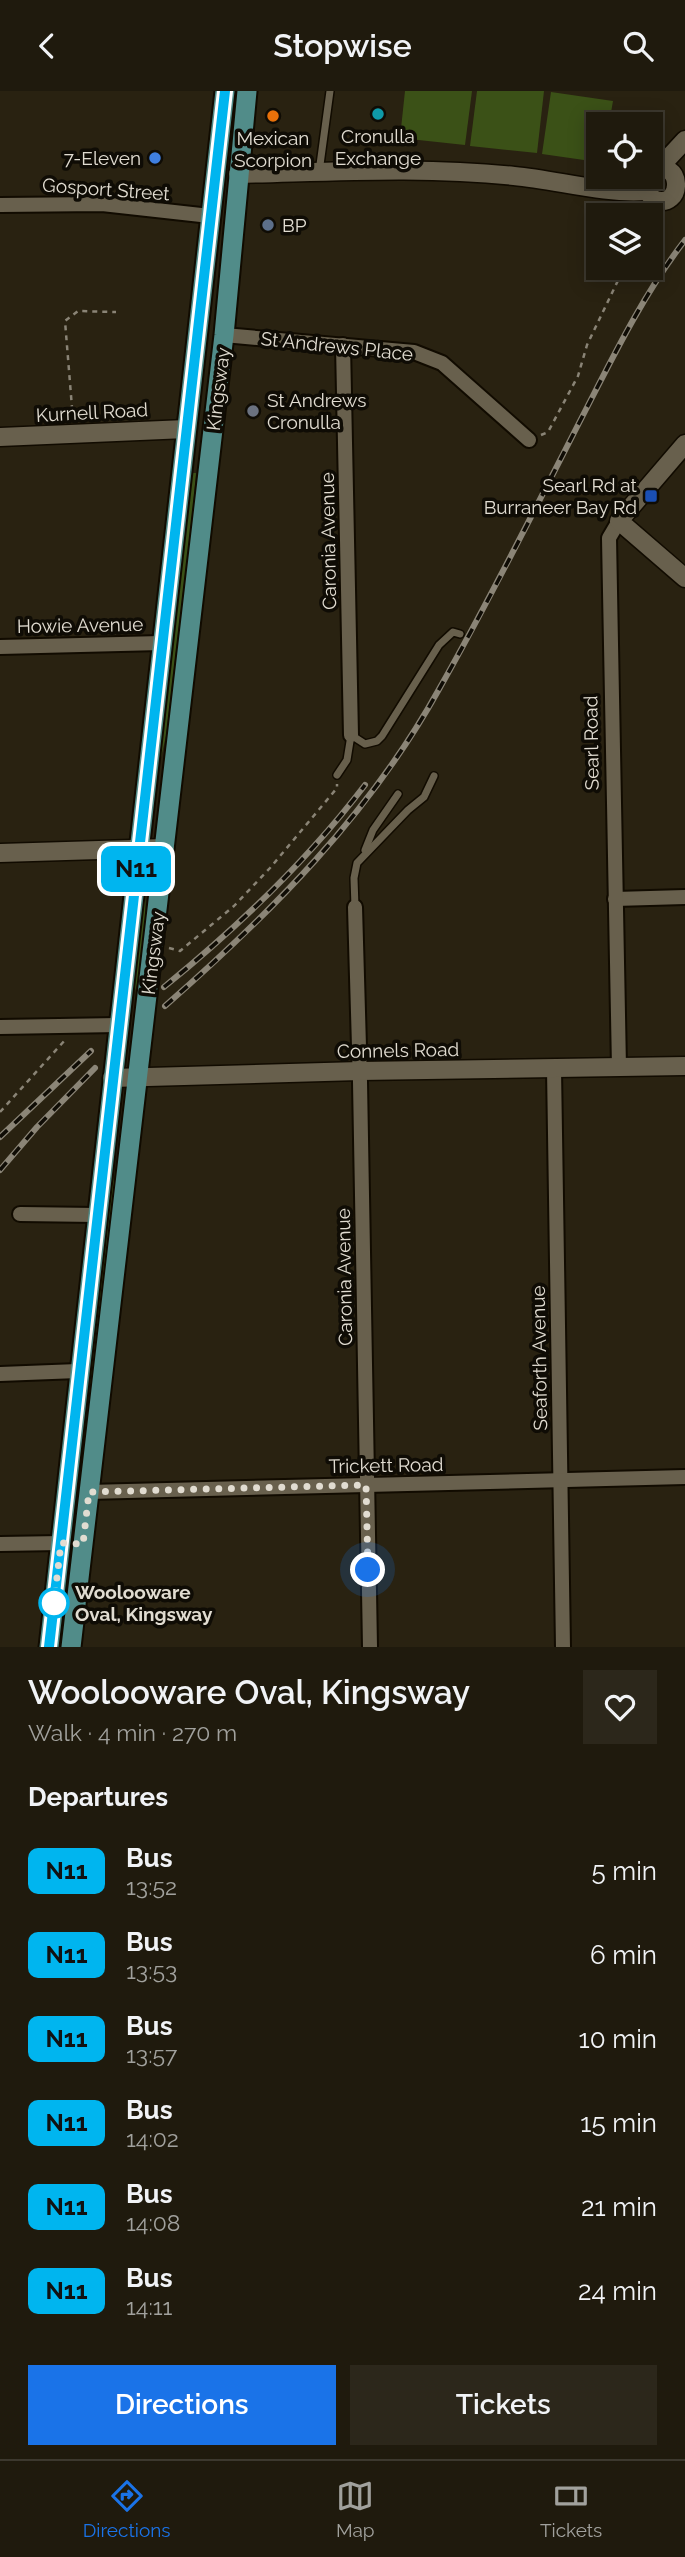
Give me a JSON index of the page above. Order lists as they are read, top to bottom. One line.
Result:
{"streets":{"main road":["St Andrews Place","Kingsway"],"street":["Gosport Street","Kurnell Road","Caronia Avenue","Howie Avenue","Searl Road","Connels Road","Seaforth Avenue","Trickett Road"]},"crossings":[["Gosport Street","Kingsway"],["St Andrews Place","Kingsway"],["St Andrews Place","Caronia Avenue"],["Kingsway","Kurnell Road"],["Kingsway","Howie Avenue"],["Kingsway","Connels Road"],["Kingsway","Trickett Road"],["Caronia Avenue","Connels Road"],["Caronia Avenue","Trickett Road"],["Searl Road","Connels Road"],["Connels Road","Seaforth Avenue"],["Seaforth Avenue","Trickett Road"]],"places":{"other":["Cronulla Exchange","Mexican Scorpion","7-Eleven","BP","St Andrews Cronulla","Woolooware Oval, Kingsway"],"transit":["Searl Rd at Burraneer Bay Rd"]},"lines":["bus line N11"],"page":{"header":"Stopwise","on_map":"N11","heading":[["Woolooware Oval, Kingsway","Walk · 4 min · 270 m"],"Departures"],"list":[{"mark":"N11","name":"Bus","note":"13:52","value":"5 min"},{"mark":"N11","name":"Bus","note":"13:53","value":"6 min"},{"mark":"N11","name":"Bus","note":"13:57","value":"10 min"},{"mark":"N11","name":"Bus","note":"14:02","value":"15 min"},{"mark":"N11","name":"Bus","note":"14:08","value":"21 min"},{"mark":"N11","name":"Bus","note":"14:11","value":"24 min"}],"buttons":["Directions","Tickets"],"tabs":["Directions","Map","Tickets"]}}
